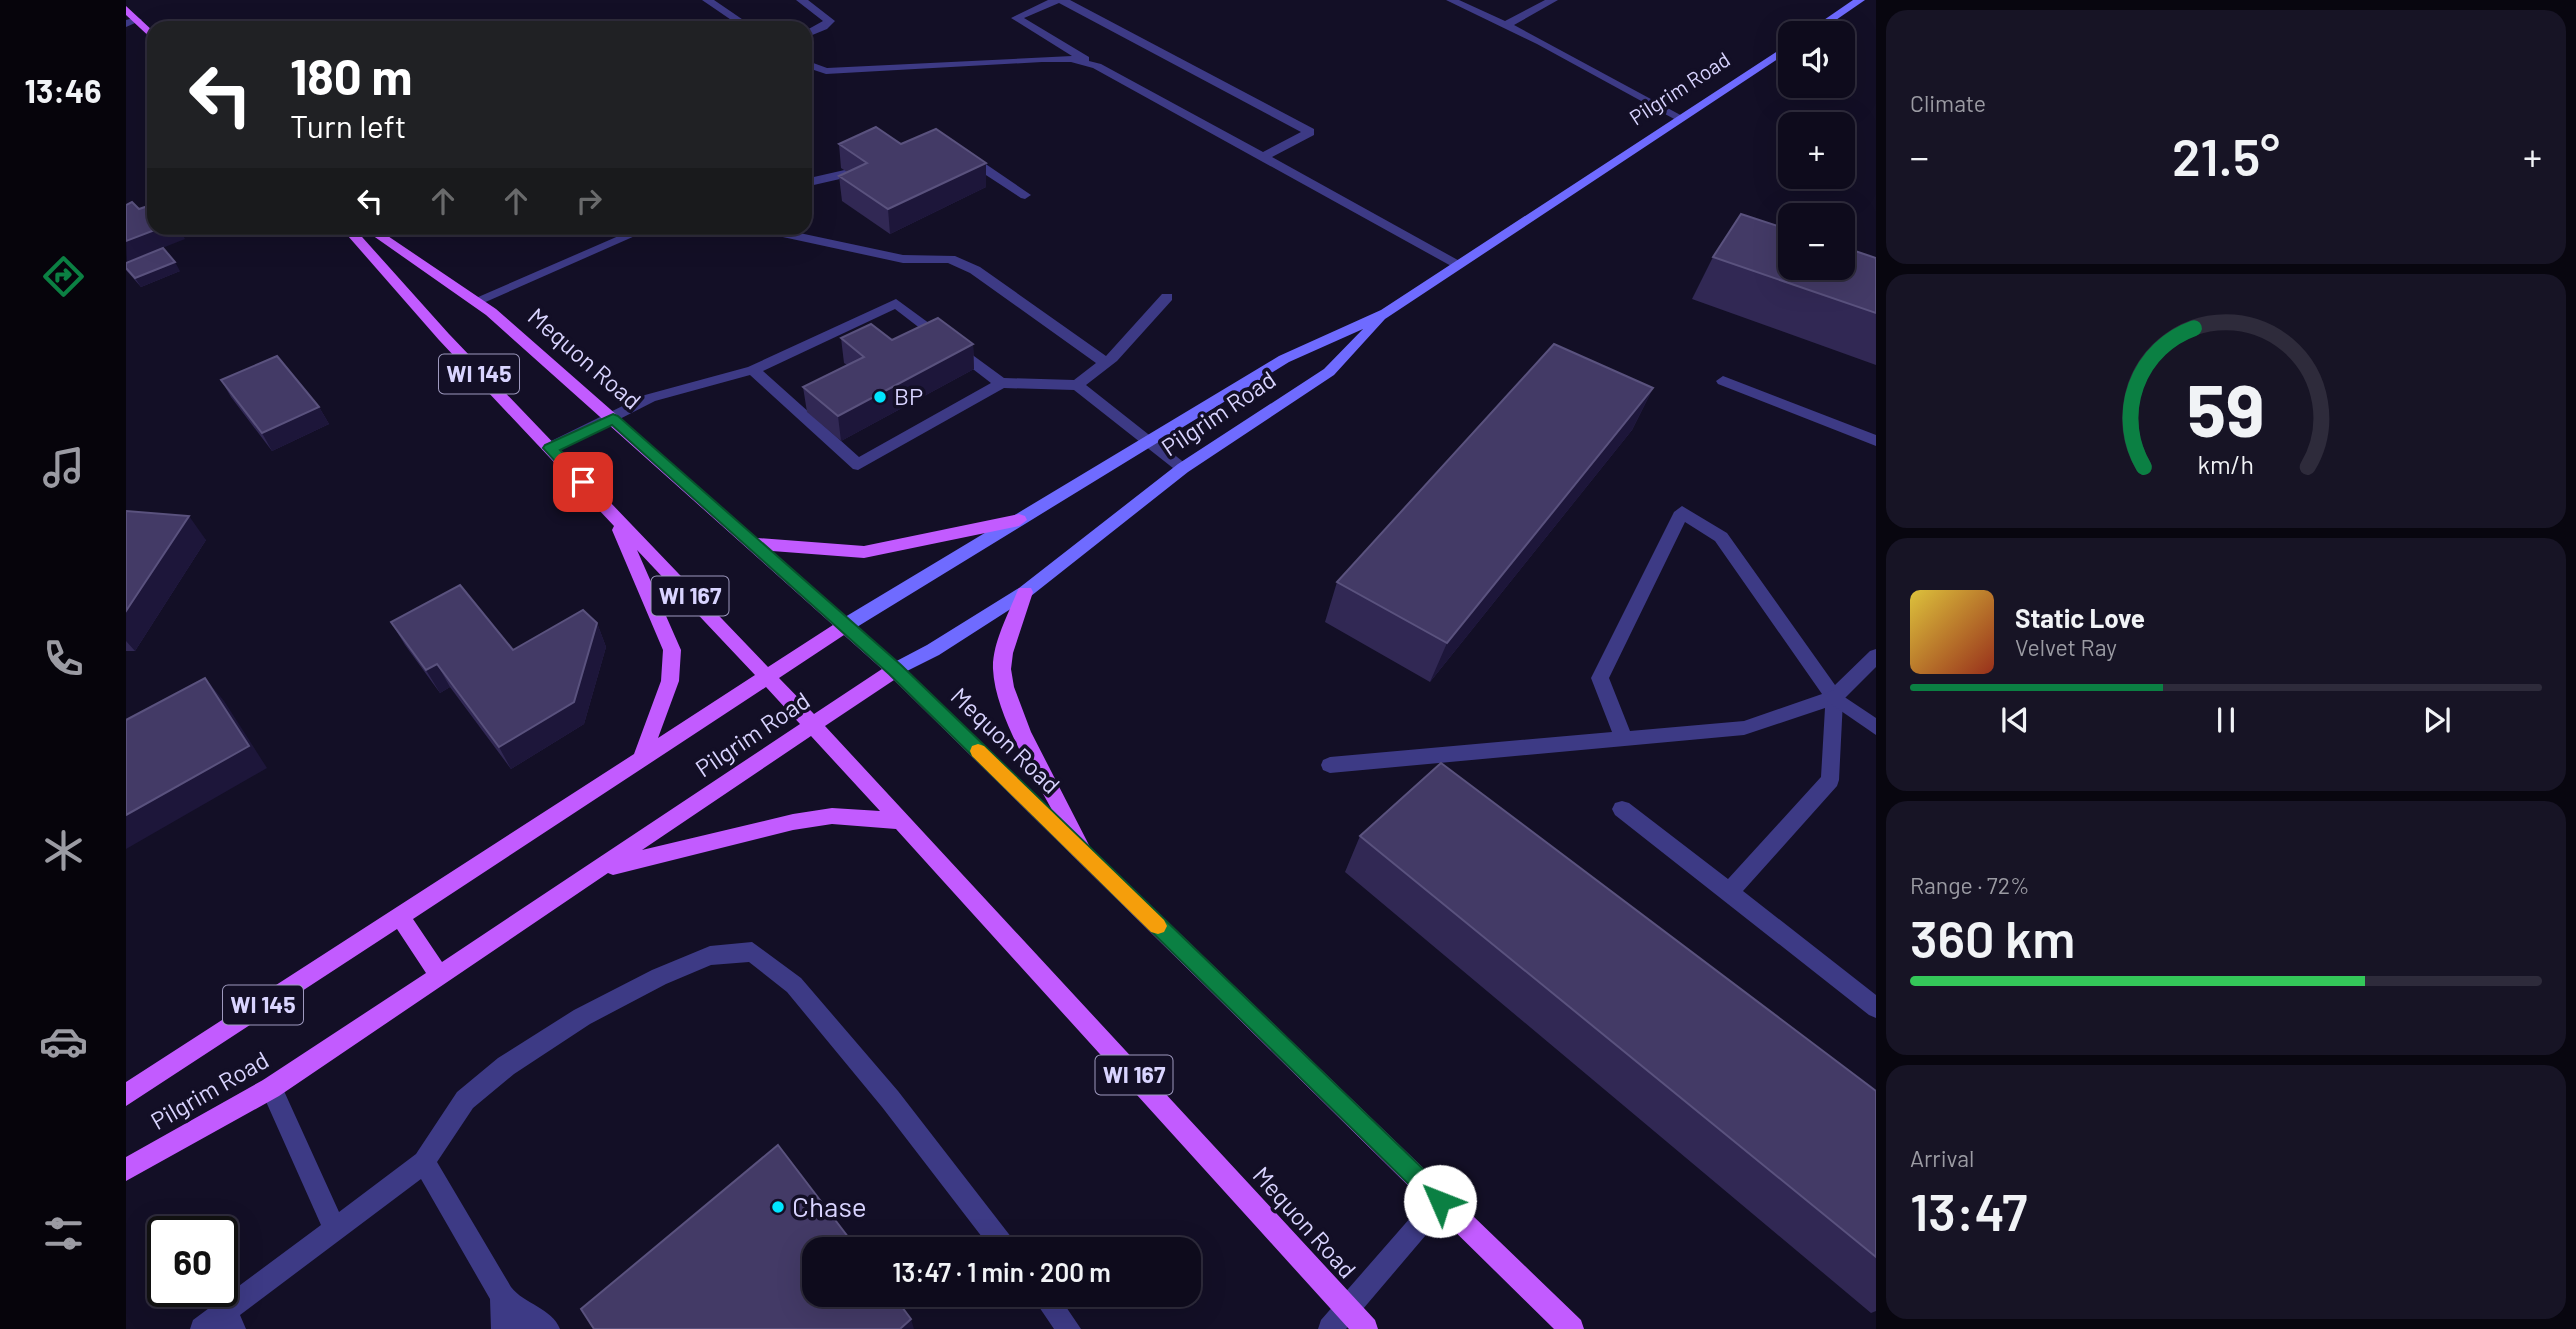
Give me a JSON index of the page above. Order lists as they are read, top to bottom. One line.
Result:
{"streets":{"main road":["Pilgrim Road","Mequon Road","WI 145","WI 167"]},"crossings":[["Pilgrim Road","Mequon Road"],["Pilgrim Road","WI 145"],["Mequon Road","WI 145"]],"places":["BP","Chase"],"page":{"tabs":"13:46","tile":["Climate",["Range · 72%","360 km"],["Arrival","13:47"]],"map_buttons":["+","−"],"turn":["180 m","Turn left"],"heat":["−","21.5°","+"],"song":["Static Love","Velvet Ray"],"limit":"60","trip":"13:47 · 1 min · 200 m","gauge":["59","km/h"]}}
